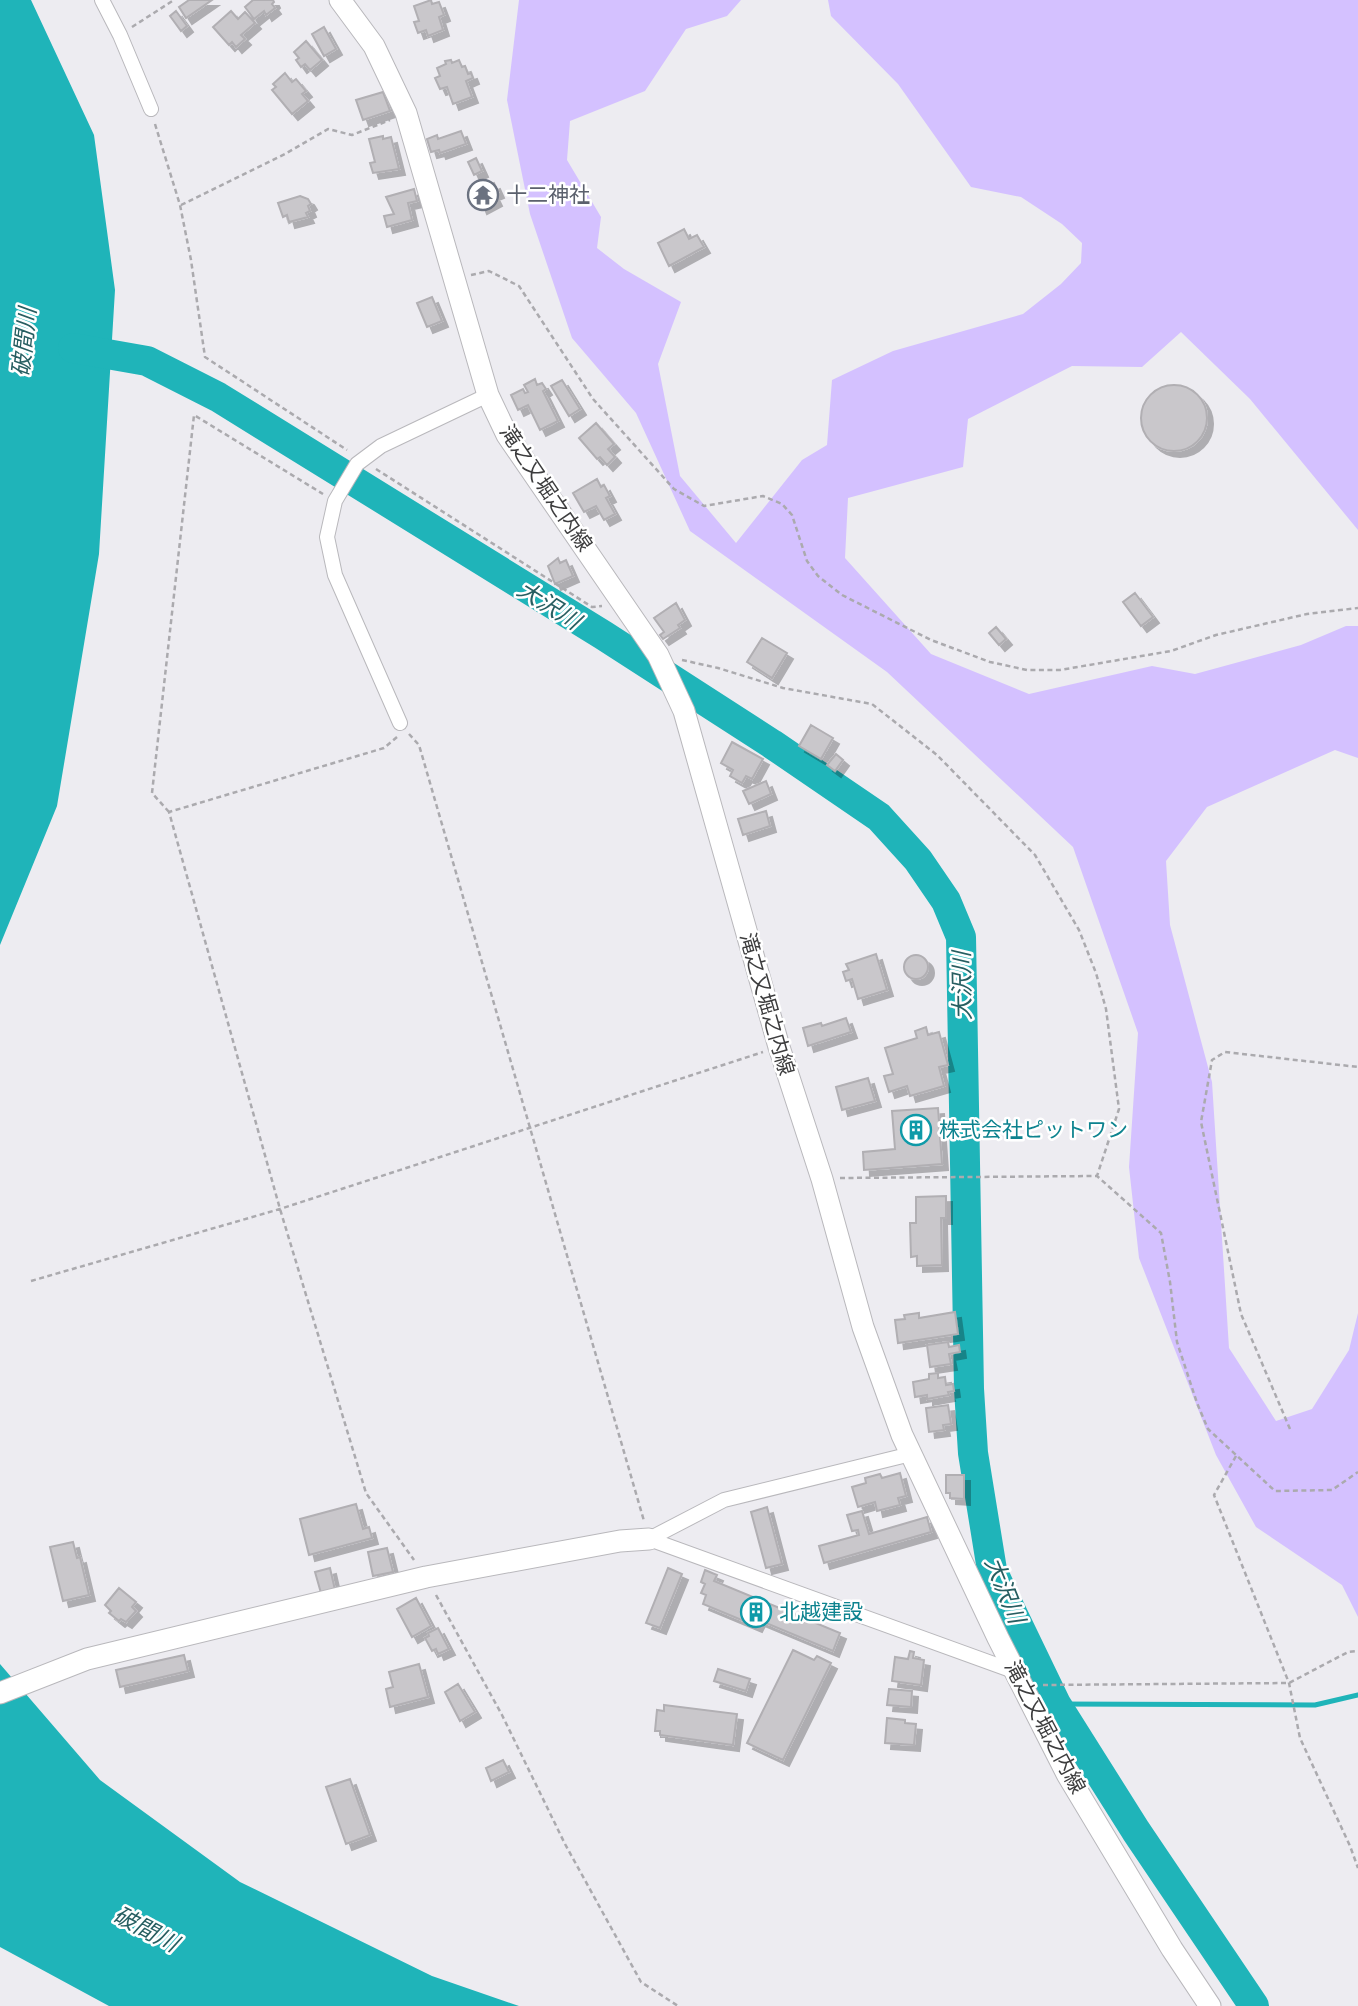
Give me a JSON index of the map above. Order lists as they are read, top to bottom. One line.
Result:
{"streets":{"main road":["滝之又堀之内線"]},"water":["破間川","大沢川"],"places":{"temple":["十二神社"],"building":["株式会社ピットワン","北越建設"]}}
